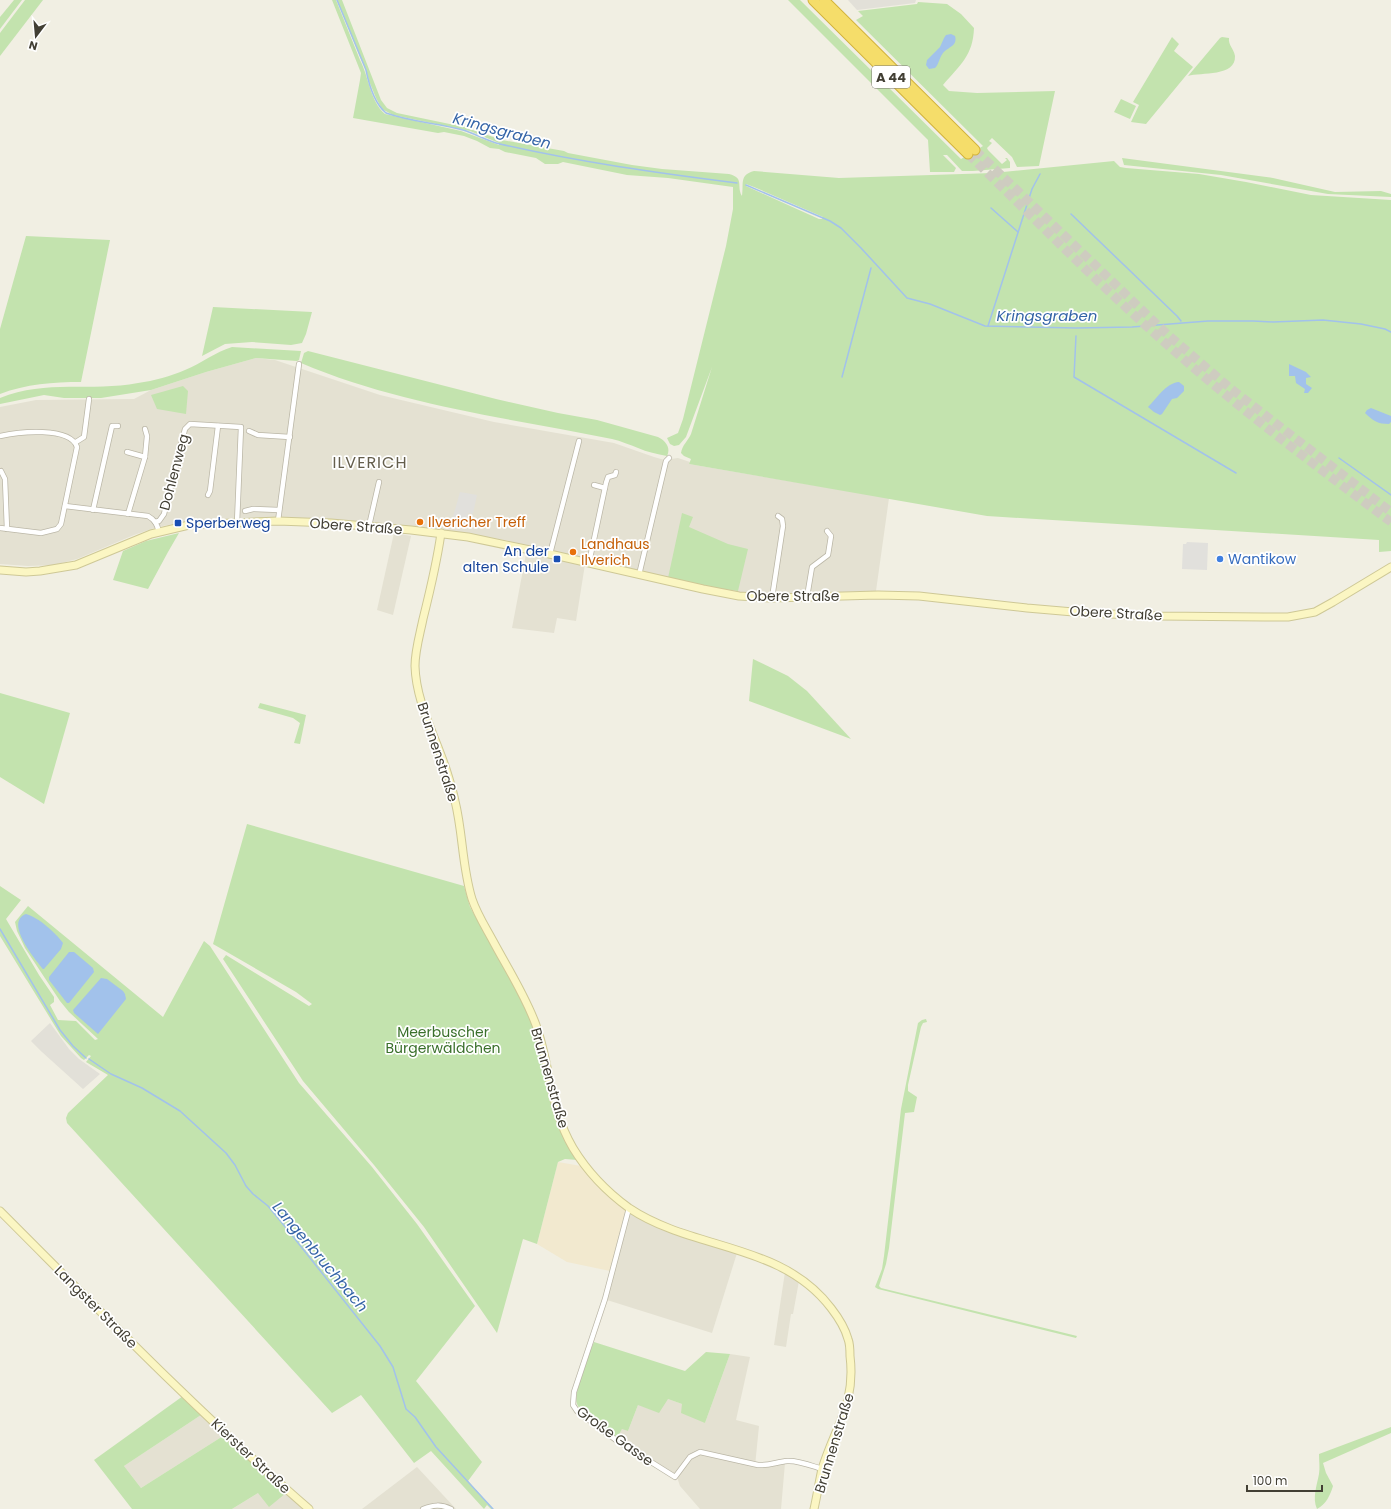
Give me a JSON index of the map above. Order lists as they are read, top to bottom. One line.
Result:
{"streets":{"highway":["A 44"],"street":["Dohlenweg","Obere Straße","Brunnenstraße","Langster Straße","Große Gasse","Kierster Straße"]},"crossings":[["Dohlenweg","Obere Straße"],["Obere Straße","Brunnenstraße"],["Brunnenstraße","Große Gasse"],["Langster Straße","Kierster Straße"]],"districts":["ILVERICH"],"water":["Kringsgraben","Langenbruchbach"],"parks":["Meerbuscher Bürgerwäldchen"],"places":{"other":["Ilvericher Treff","Landhaus Ilverich","Wantikow"],"transit":["Sperberweg","An der alten Schule"]},"scale_bar":"100 m","north":"bottom"}
